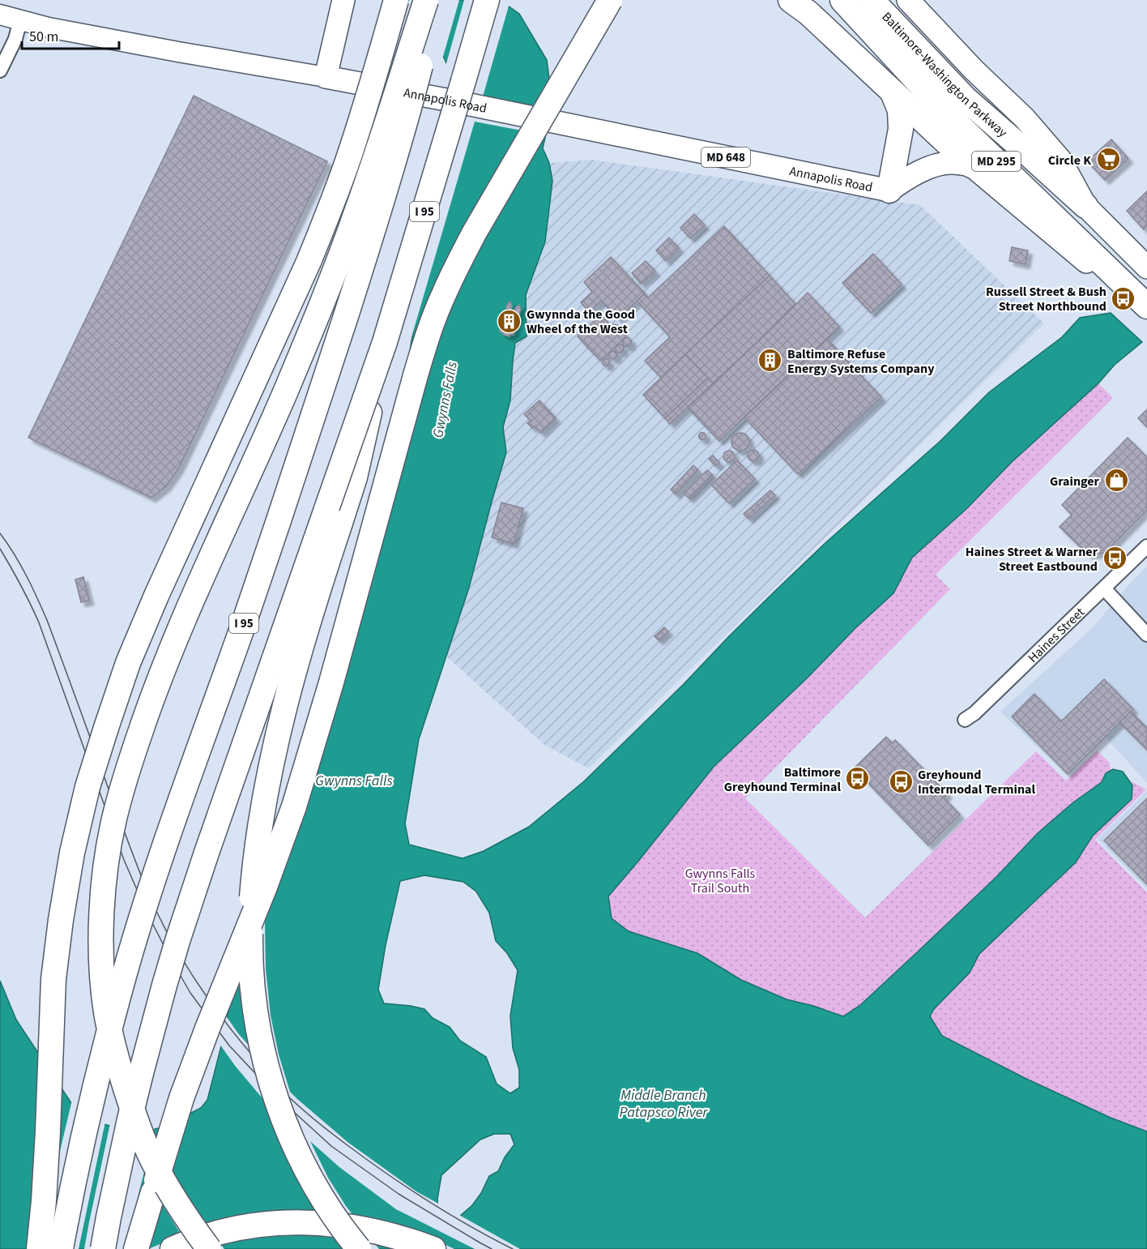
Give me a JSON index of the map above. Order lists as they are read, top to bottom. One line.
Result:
{"streets":{"highway":["Baltimore-Washington Parkway","MD 295","I 95"],"main road":["Annapolis Road","MD 648"],"street":["Haines Street"]},"crossings":[["Baltimore-Washington Parkway","MD 295"]],"water":["Gwynns Falls","Middle Branch Patapsco River"],"parks":["Gwynns Falls Trail South"],"places":{"supermarket":["Circle K"],"bus stop":["Russell Street & Bush Street Northbound","Haines Street & Warner Street Eastbound","Baltimore Greyhound Terminal","Greyhound Intermodal Terminal"],"building":["Gwynnda the Good Wheel of the West","Baltimore Refuse Energy Systems Company"],"shop":["Grainger"]},"scale_bar":"50 m"}
